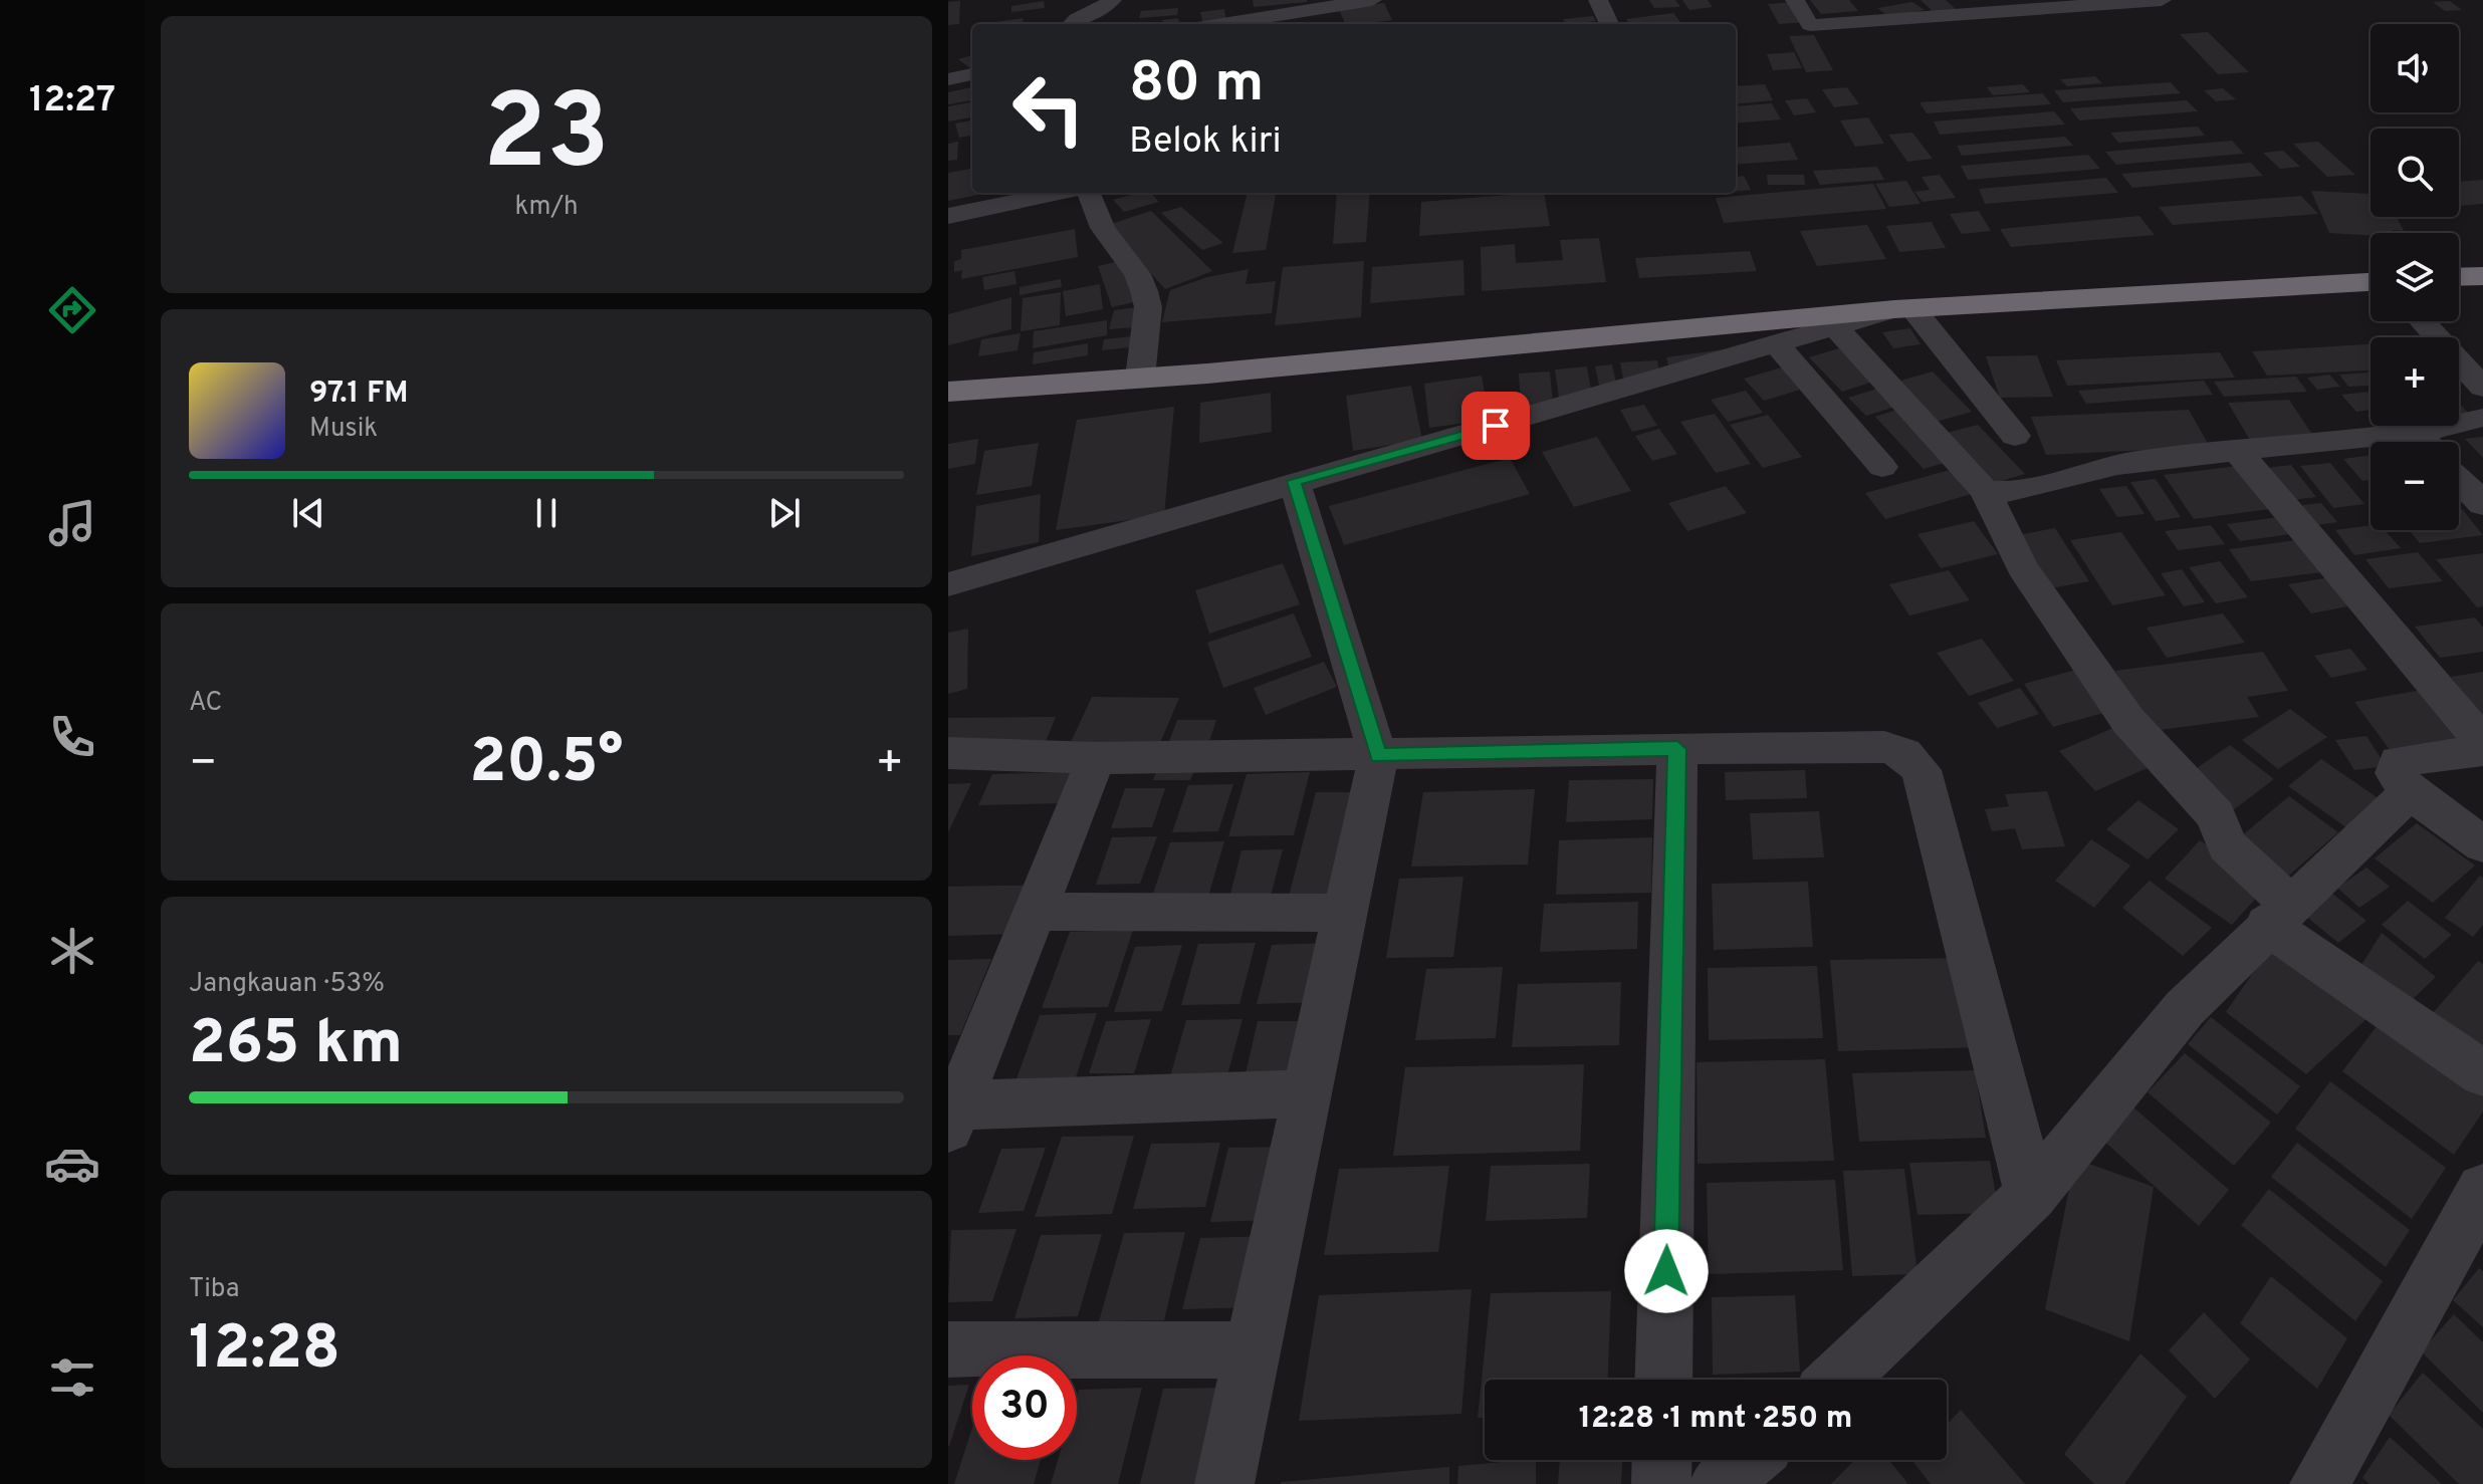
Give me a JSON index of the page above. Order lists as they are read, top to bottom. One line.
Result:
{"page":{"tabs":"12:27","tile":[["23","km/h"],"AC",["Jangkauan · 53%","265 km"],["Tiba","12:28"]],"map_buttons":["+","−"],"turn":["80 m","Belok kiri"],"song":["97.1 FM","Musik"],"heat":["−","20.5°","+"],"limit":"30","trip":"12:28 · 1 mnt · 250 m"}}
